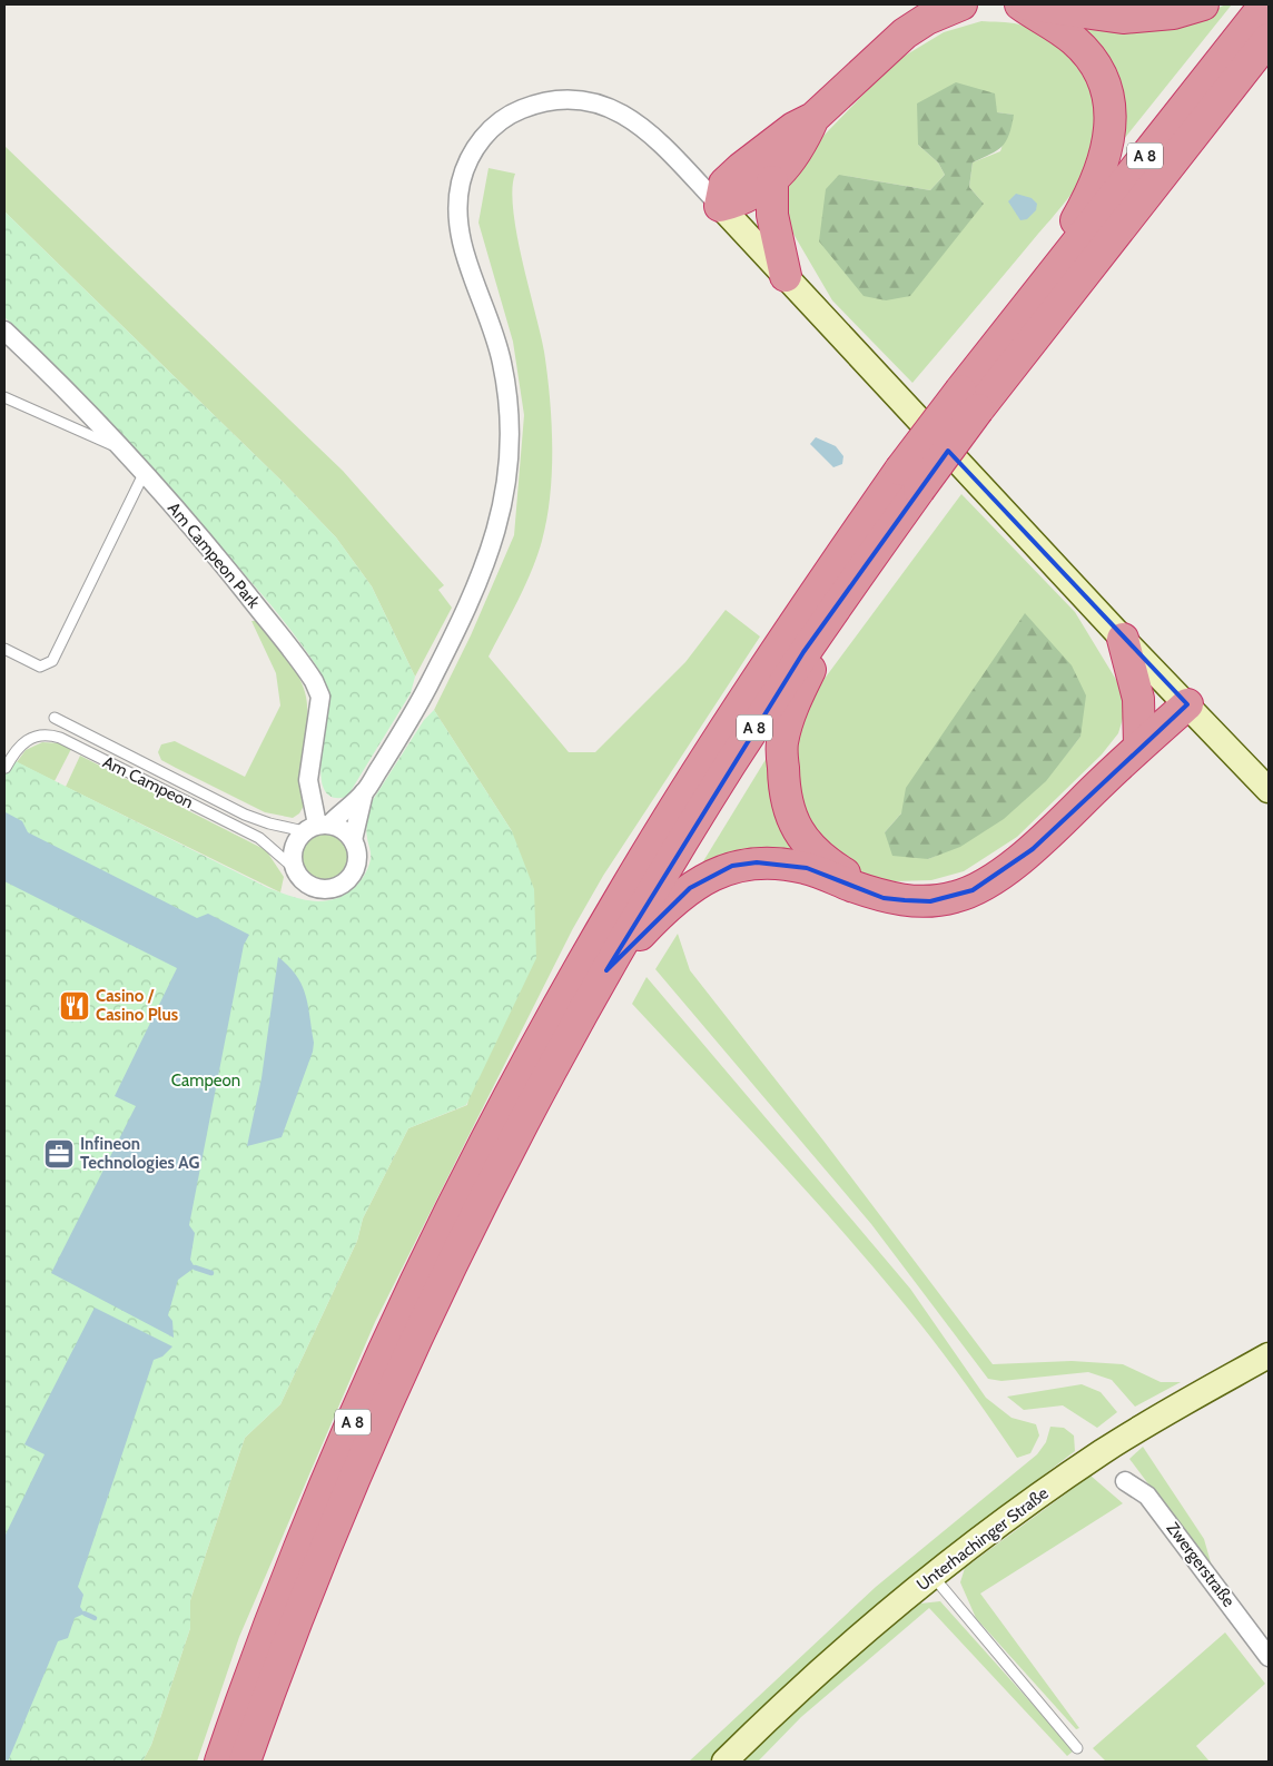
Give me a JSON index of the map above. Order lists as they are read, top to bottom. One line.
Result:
{"streets":{"highway":["A 8"],"main road":["Unterhachinger Straße"],"street":["Am Campeon Park","Zwergerstraße"],"lane":["Am Campeon"]},"crossings":[["Am Campeon Park","Am Campeon"]],"parks":["Campeon"],"places":{"restaurant":["Casino / Casino Plus"],"office":["Infineon Technologies AG"]}}
